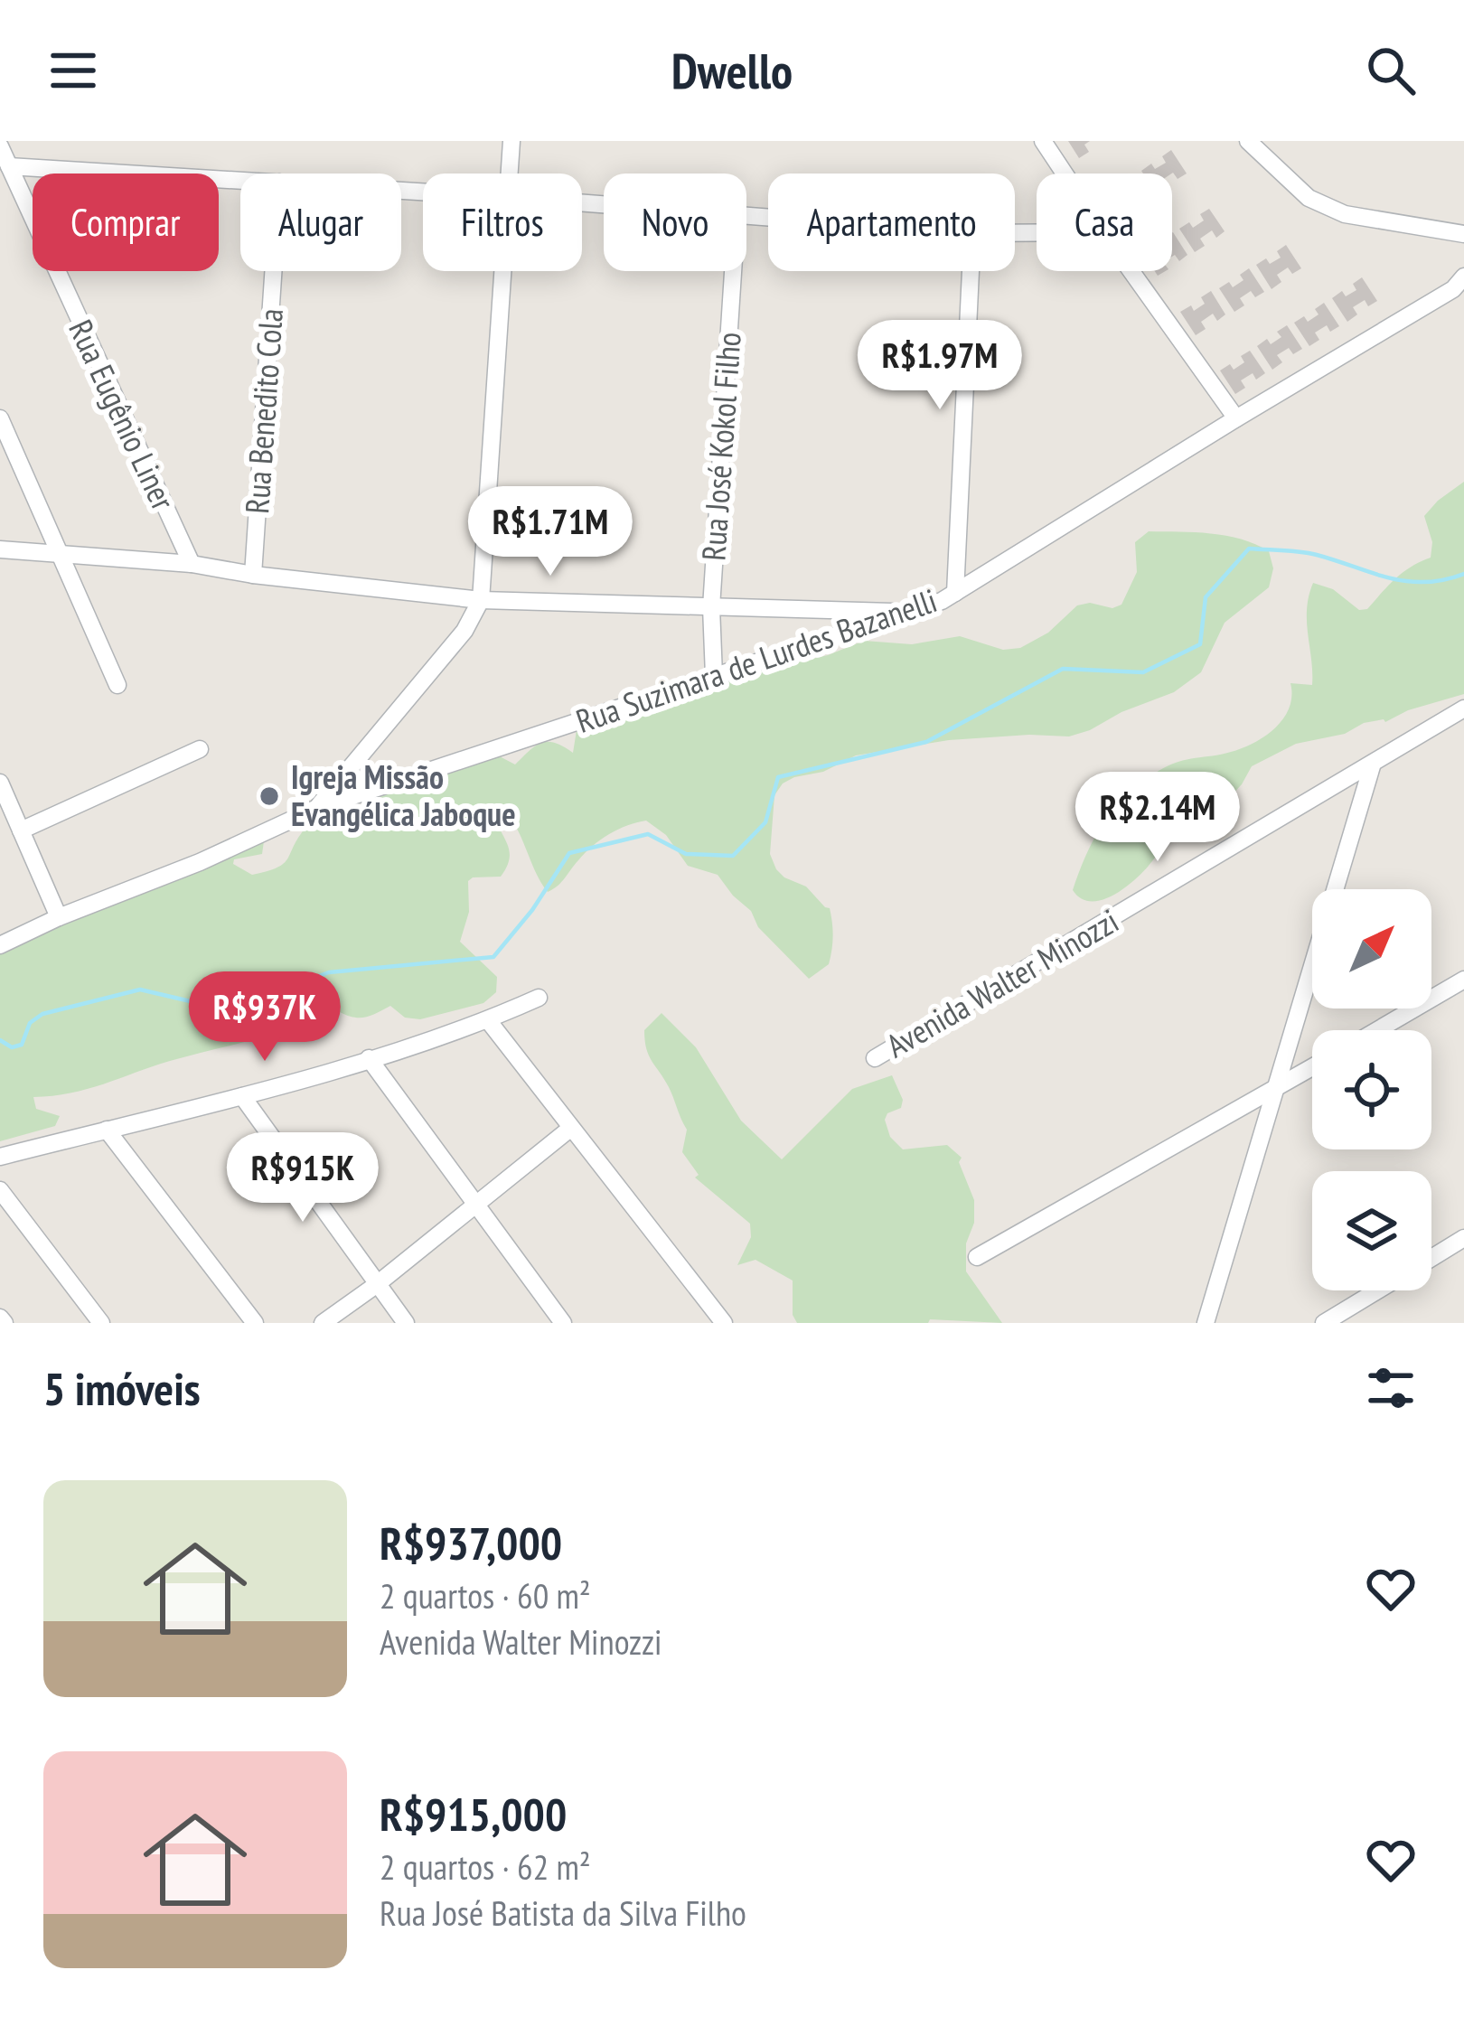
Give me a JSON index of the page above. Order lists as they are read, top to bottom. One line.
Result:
{"streets":{"street":["Rua Benedito Cola","Rua Eugênio Liner","Rua José Kokol Filho","Rua Suzimara de Lurdes Bazanelli","Avenida Walter Minozzi"]},"crossings":[["Rua José Kokol Filho","Rua Suzimara de Lurdes Bazanelli"]],"places":["Igreja Missão Evangélica Jaboque"],"north":"top right","page":{"header":"Dwello","chip":["Comprar","Alugar","Filtros","Novo","Apartamento","Casa"],"price":["R$1.97M","R$1.71M","R$2.14M","R$937K","R$915K"],"heading":"5 imóveis","list":[{"name":"R$937,000","note":"2 quartos · 60 m² · Avenida Walter Minozzi"},{"name":"R$915,000","note":"2 quartos · 62 m² · Rua José Batista da Silva Filho"}]}}
